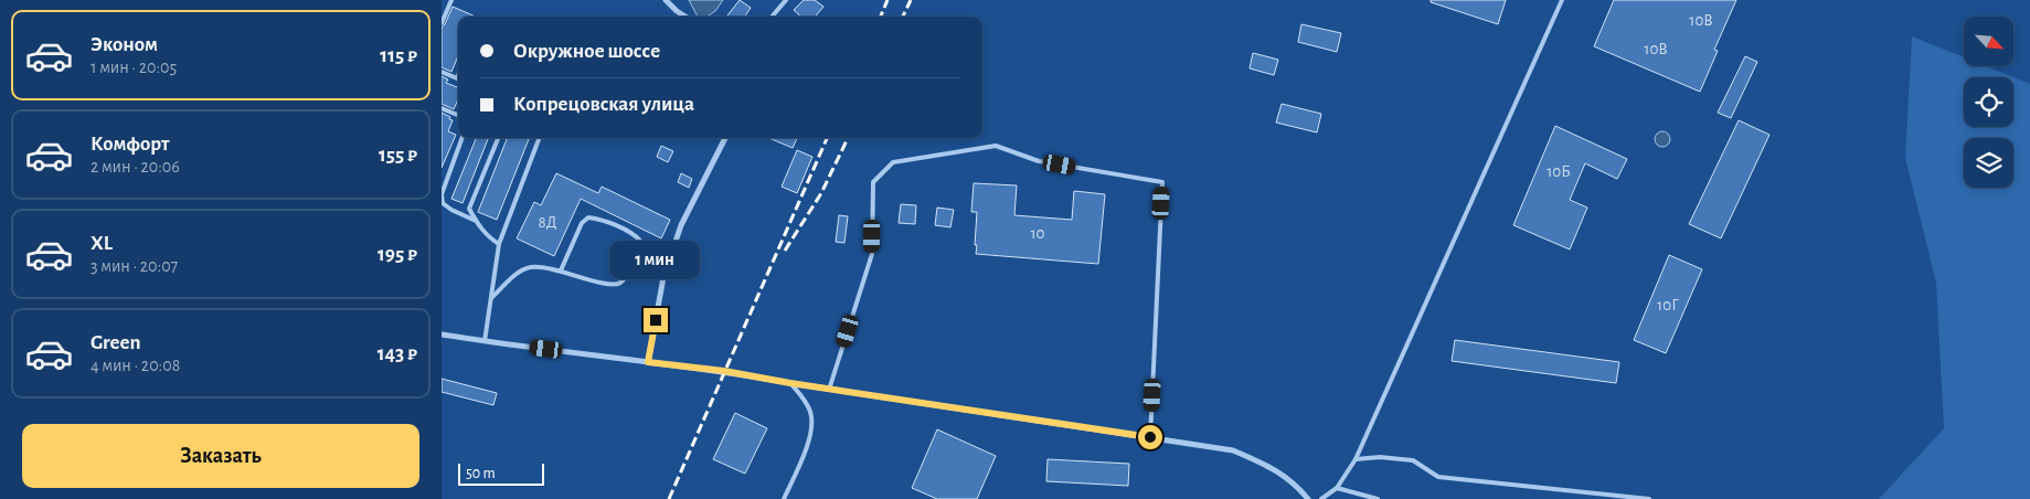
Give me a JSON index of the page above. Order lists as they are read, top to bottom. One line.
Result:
{"house_numbers":["10В","10В","10Б","8Д","10","10Г"],"scale_bar":"50 m","north":"bottom right","page":{"list":[{"name":"Эконом","note":"1 мин · 20:05","value":"115 ₽"},{"name":"Комфорт","note":"2 мин · 20:06","value":"155 ₽"},{"name":"XL","note":"3 мин · 20:07","value":"195 ₽"},{"name":"Green","note":"4 мин · 20:08","value":"143 ₽"}],"banner":["Окружное шоссе","Копрецовская улица"],"bubble":"1 мин","buttons":"Заказать","scale":"50 m"}}
